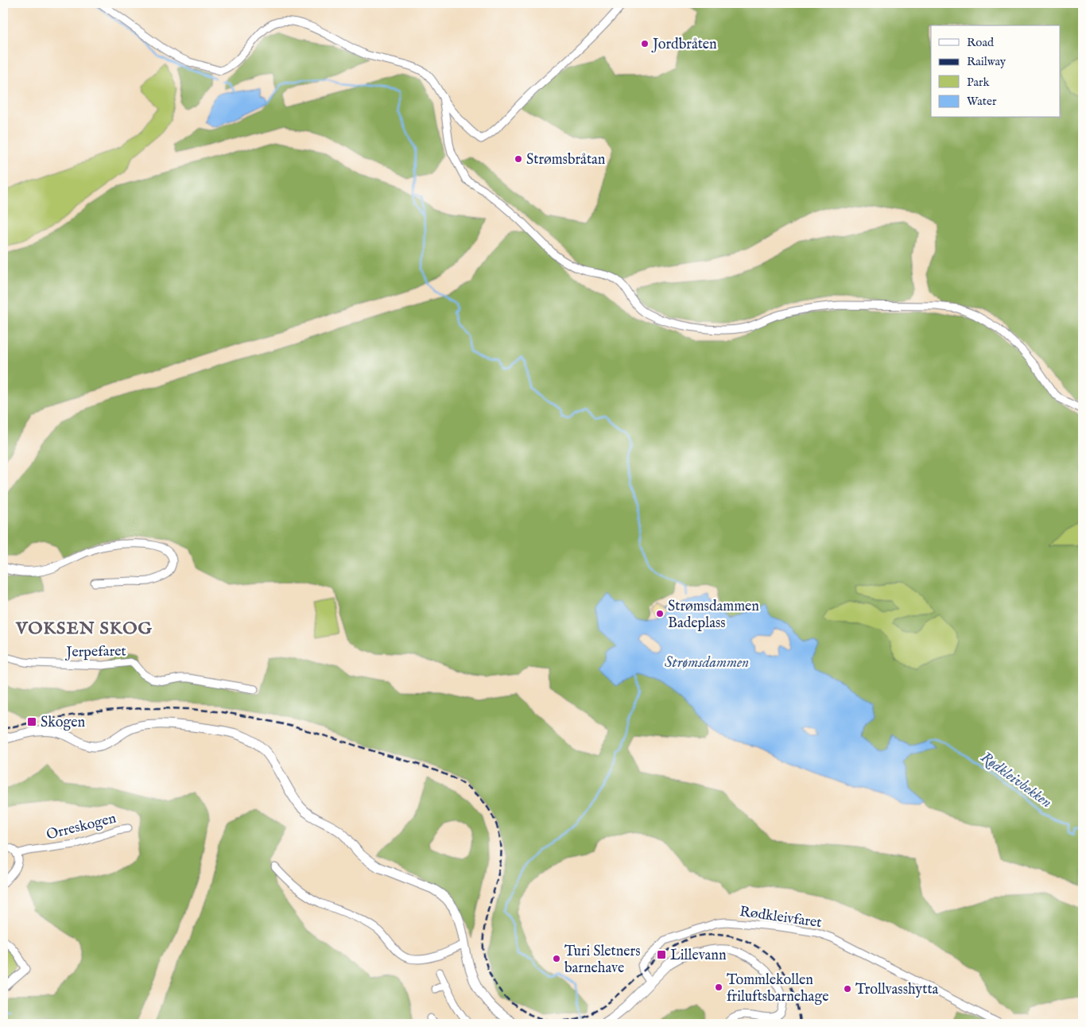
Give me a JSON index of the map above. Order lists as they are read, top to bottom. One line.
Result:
{"streets":{"street":["Jerpefaret","Orreskogen","Rødkleivfaret"]},"districts":["VOKSEN SKOG"],"water":["Strømsdammen","Rødkleivbekken"],"places":{"other":["Jordbråten","Strømsbråtan","Strømsdammen Badeplass","Turi Sletners barnehave","Tommlekollen friluftsbarnehage","Trollvasshytta"],"transit":["Skogen","Lillevann"]},"legend":["Road","Railway","Park","Water"]}
